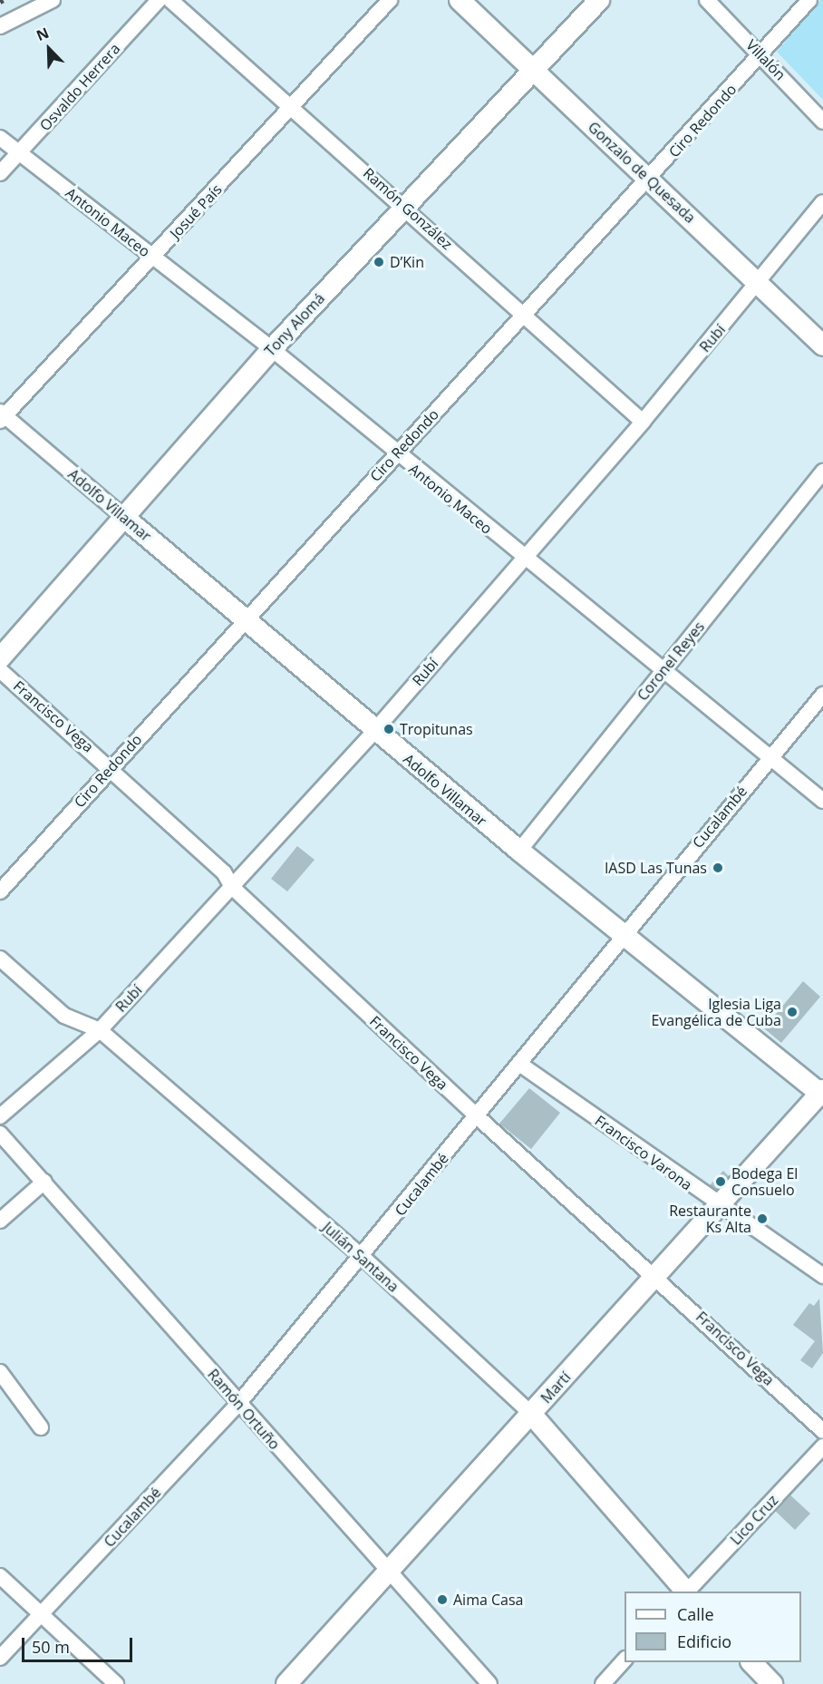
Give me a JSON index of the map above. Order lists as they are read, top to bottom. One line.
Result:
{"streets":{"street":["Villalón","Osvaldo Herrera","Ciro Redondo","Gonzalo de Quesada","Ramón González","Josué País","Antonio Maceo","Tony Alomá","Rubí","Adolfo Villamar","Coronel Reyes","Francisco Vega","Cucalambé","Francisco Varona","Julián Santana","Martí","Ramón Ortuño","Lico Cruz"]},"crossings":[["Villalón","Ciro Redondo"],["Osvaldo Herrera","Antonio Maceo"],["Ciro Redondo","Gonzalo de Quesada"],["Ciro Redondo","Ramón González"],["Ciro Redondo","Antonio Maceo"],["Ciro Redondo","Adolfo Villamar"],["Ciro Redondo","Francisco Vega"],["Gonzalo de Quesada","Tony Alomá"],["Gonzalo de Quesada","Rubí"],["Ramón González","Josué País"],["Ramón González","Tony Alomá"],["Ramón González","Rubí"],["Josué País","Antonio Maceo"],["Josué País","Adolfo Villamar"],["Antonio Maceo","Tony Alomá"],["Antonio Maceo","Rubí"],["Antonio Maceo","Coronel Reyes"],["Antonio Maceo","Cucalambé"],["Tony Alomá","Adolfo Villamar"],["Rubí","Adolfo Villamar"],["Rubí","Francisco Vega"],["Rubí","Julián Santana"],["Adolfo Villamar","Coronel Reyes"],["Adolfo Villamar","Cucalambé"],["Adolfo Villamar","Martí"],["Francisco Vega","Cucalambé"],["Francisco Vega","Martí"],["Cucalambé","Francisco Varona"],["Cucalambé","Julián Santana"],["Cucalambé","Ramón Ortuño"],["Francisco Varona","Martí"],["Julián Santana","Martí"],["Martí","Ramón Ortuño"]],"places":["D’Kin","Tropitunas","IASD Las Tunas","Iglesia Liga Evangélica de Cuba","Bodega El Consuelo","Restaurante Ks Alta","Aima Casa"],"legend":["Calle","Edificio"],"scale_bar":"50 m","north":"top left"}
